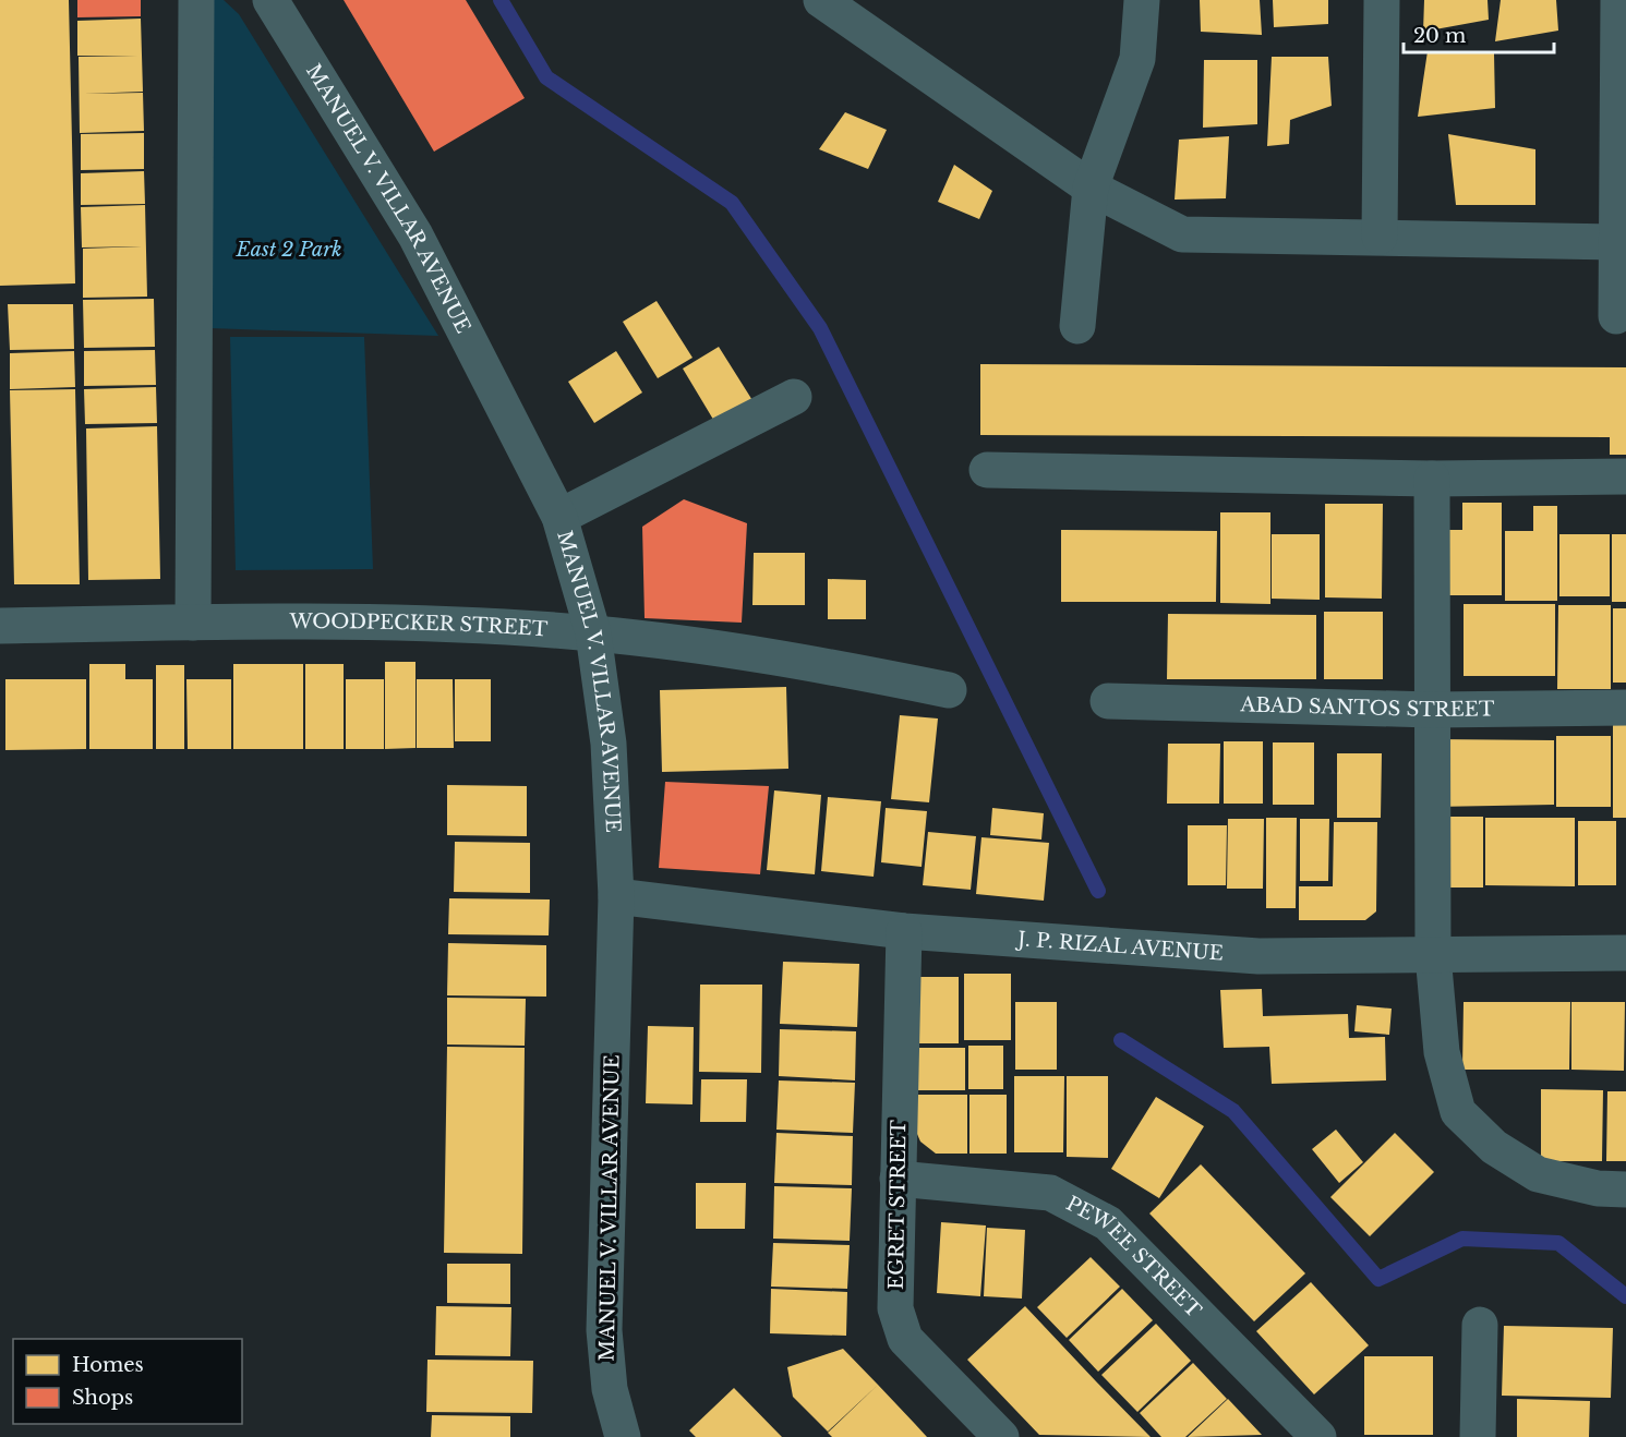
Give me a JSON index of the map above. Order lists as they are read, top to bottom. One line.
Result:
{"streets":{"street":["MANUEL V. VILLAR AVENUE","WOODPECKER STREET","ABAD SANTOS STREET","J. P. RIZAL AVENUE","EGRET STREET","PEWEE STREET"]},"crossings":[["MANUEL V. VILLAR AVENUE","WOODPECKER STREET"],["MANUEL V. VILLAR AVENUE","J. P. RIZAL AVENUE"],["J. P. RIZAL AVENUE","EGRET STREET"],["EGRET STREET","PEWEE STREET"]],"parks":["East 2 Park"],"legend":["Homes","Shops"],"scale_bar":"20 m"}
